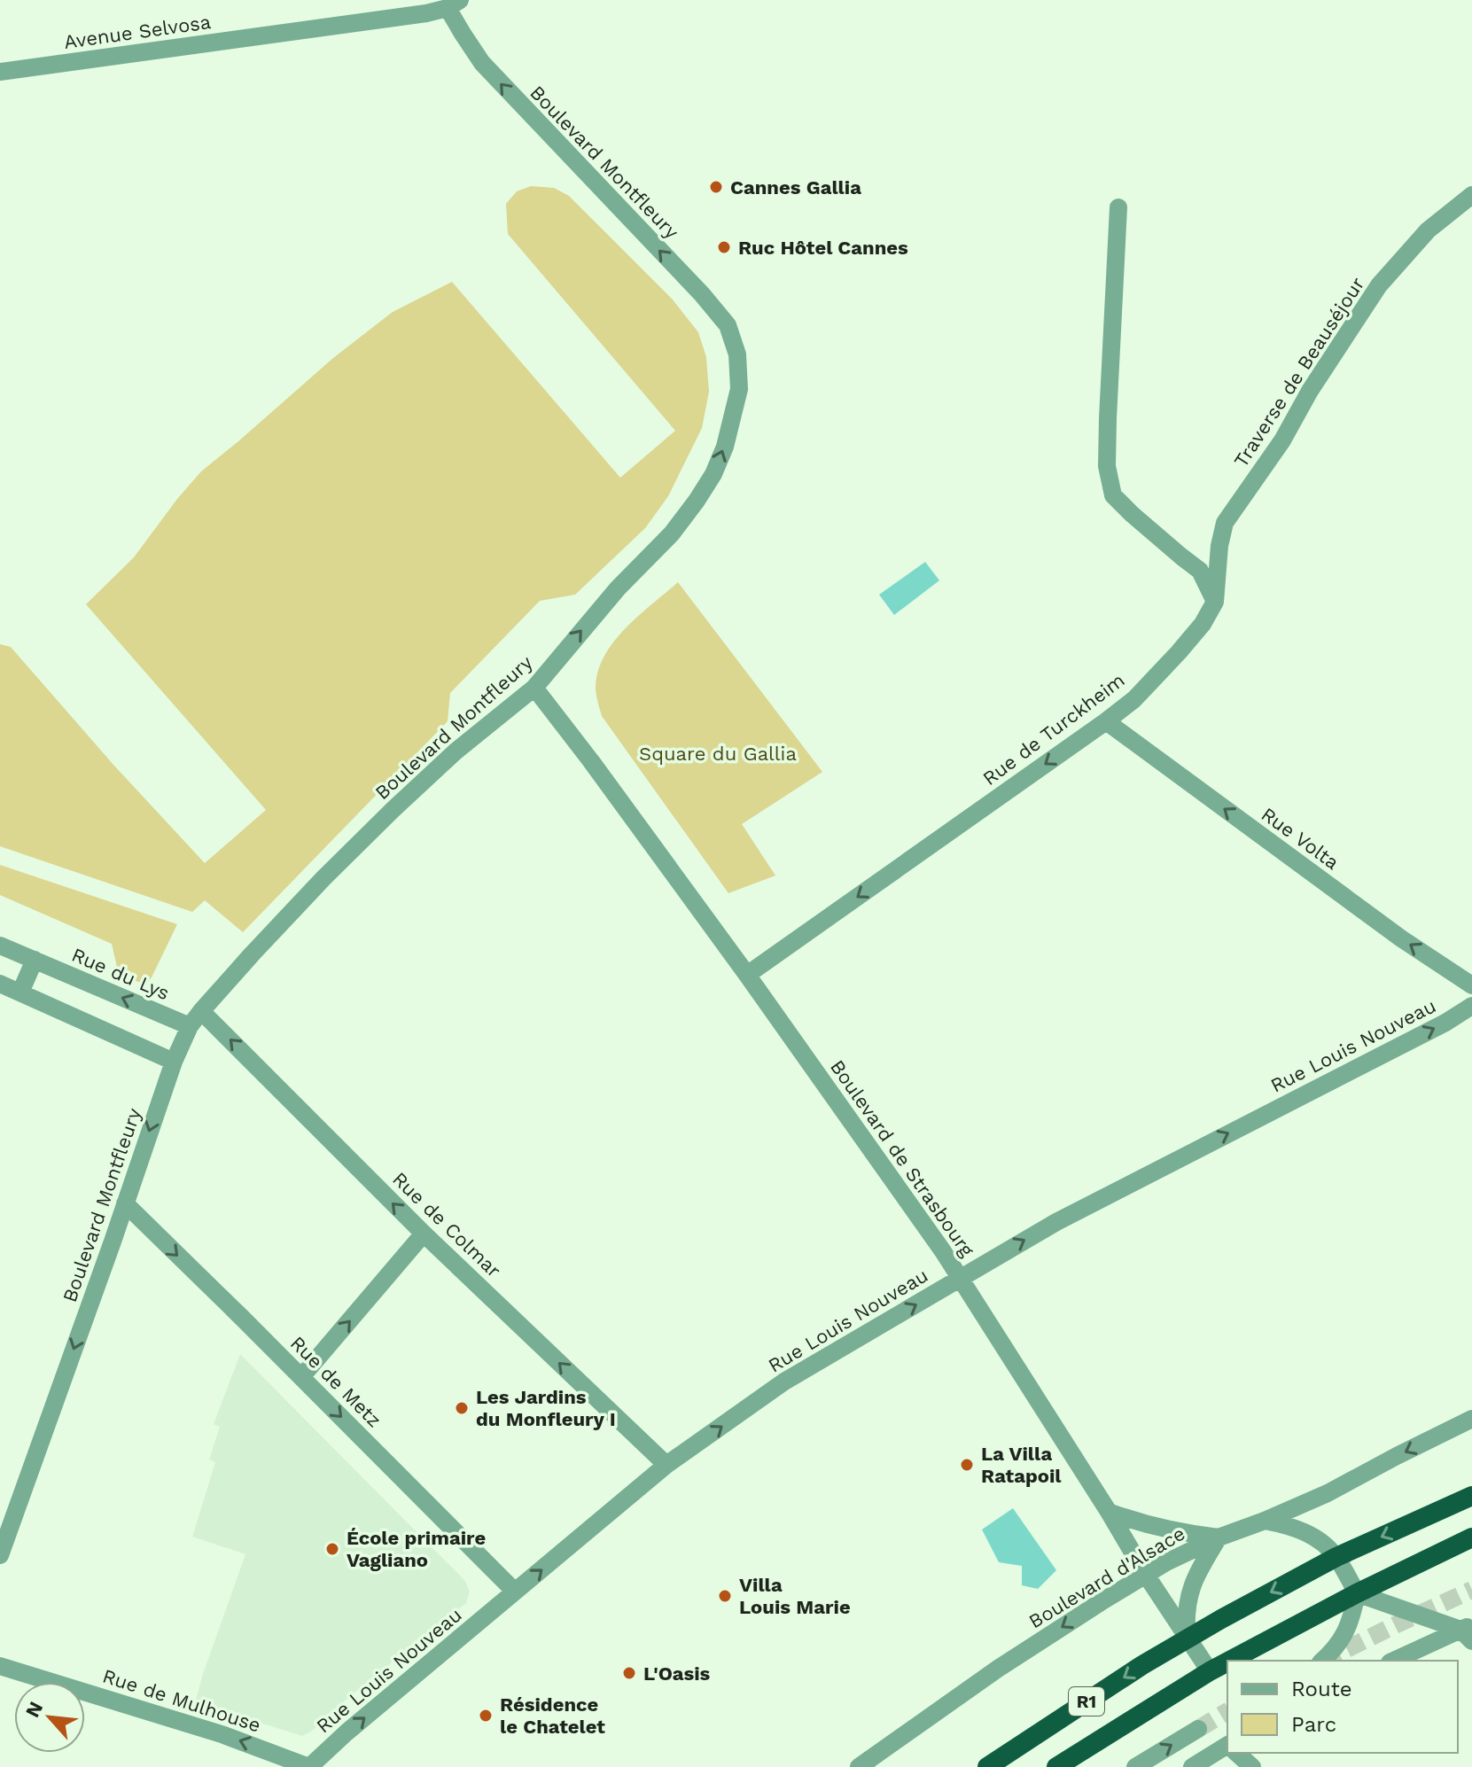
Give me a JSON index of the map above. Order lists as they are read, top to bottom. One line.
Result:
{"streets":{"highway":["R1"],"street":["Avenue Selvosa","Boulevard Montfleury","Traverse de Beauséjour","Rue de Turckheim","Rue Volta","Rue du Lys","Rue Louis Nouveau","Boulevard de Strasbourg","Rue de Colmar","Rue de Metz","Boulevard d'Alsace","Rue de Mulhouse"]},"crossings":[["Avenue Selvosa","Boulevard Montfleury"],["Boulevard Montfleury","Rue du Lys"],["Boulevard Montfleury","Boulevard de Strasbourg"],["Boulevard Montfleury","Rue de Colmar"],["Boulevard Montfleury","Rue de Metz"],["Traverse de Beauséjour","Rue de Turckheim"],["Rue de Turckheim","Rue Volta"],["Rue de Turckheim","Boulevard de Strasbourg"],["Rue Louis Nouveau","Boulevard de Strasbourg"],["Rue Louis Nouveau","Rue de Colmar"],["Rue Louis Nouveau","Rue de Metz"],["Rue Louis Nouveau","Rue de Mulhouse"],["Boulevard de Strasbourg","Boulevard d'Alsace"],["Boulevard de Strasbourg","R1"]],"one_way":["Rue de Turckheim","Rue Volta","Rue Louis Nouveau","Rue de Colmar","Rue de Metz","Boulevard d'Alsace","Rue de Mulhouse"],"parks":["Square du Gallia"],"places":["Cannes Gallia","Ruc Hôtel Cannes","Les Jardins du Monfleury I","La Villa Ratapoil","École primaire Vagliano","Villa Louis Marie","L'Oasis","Résidence le Chatelet"],"legend":["Route","Parc"],"north":"top left"}
